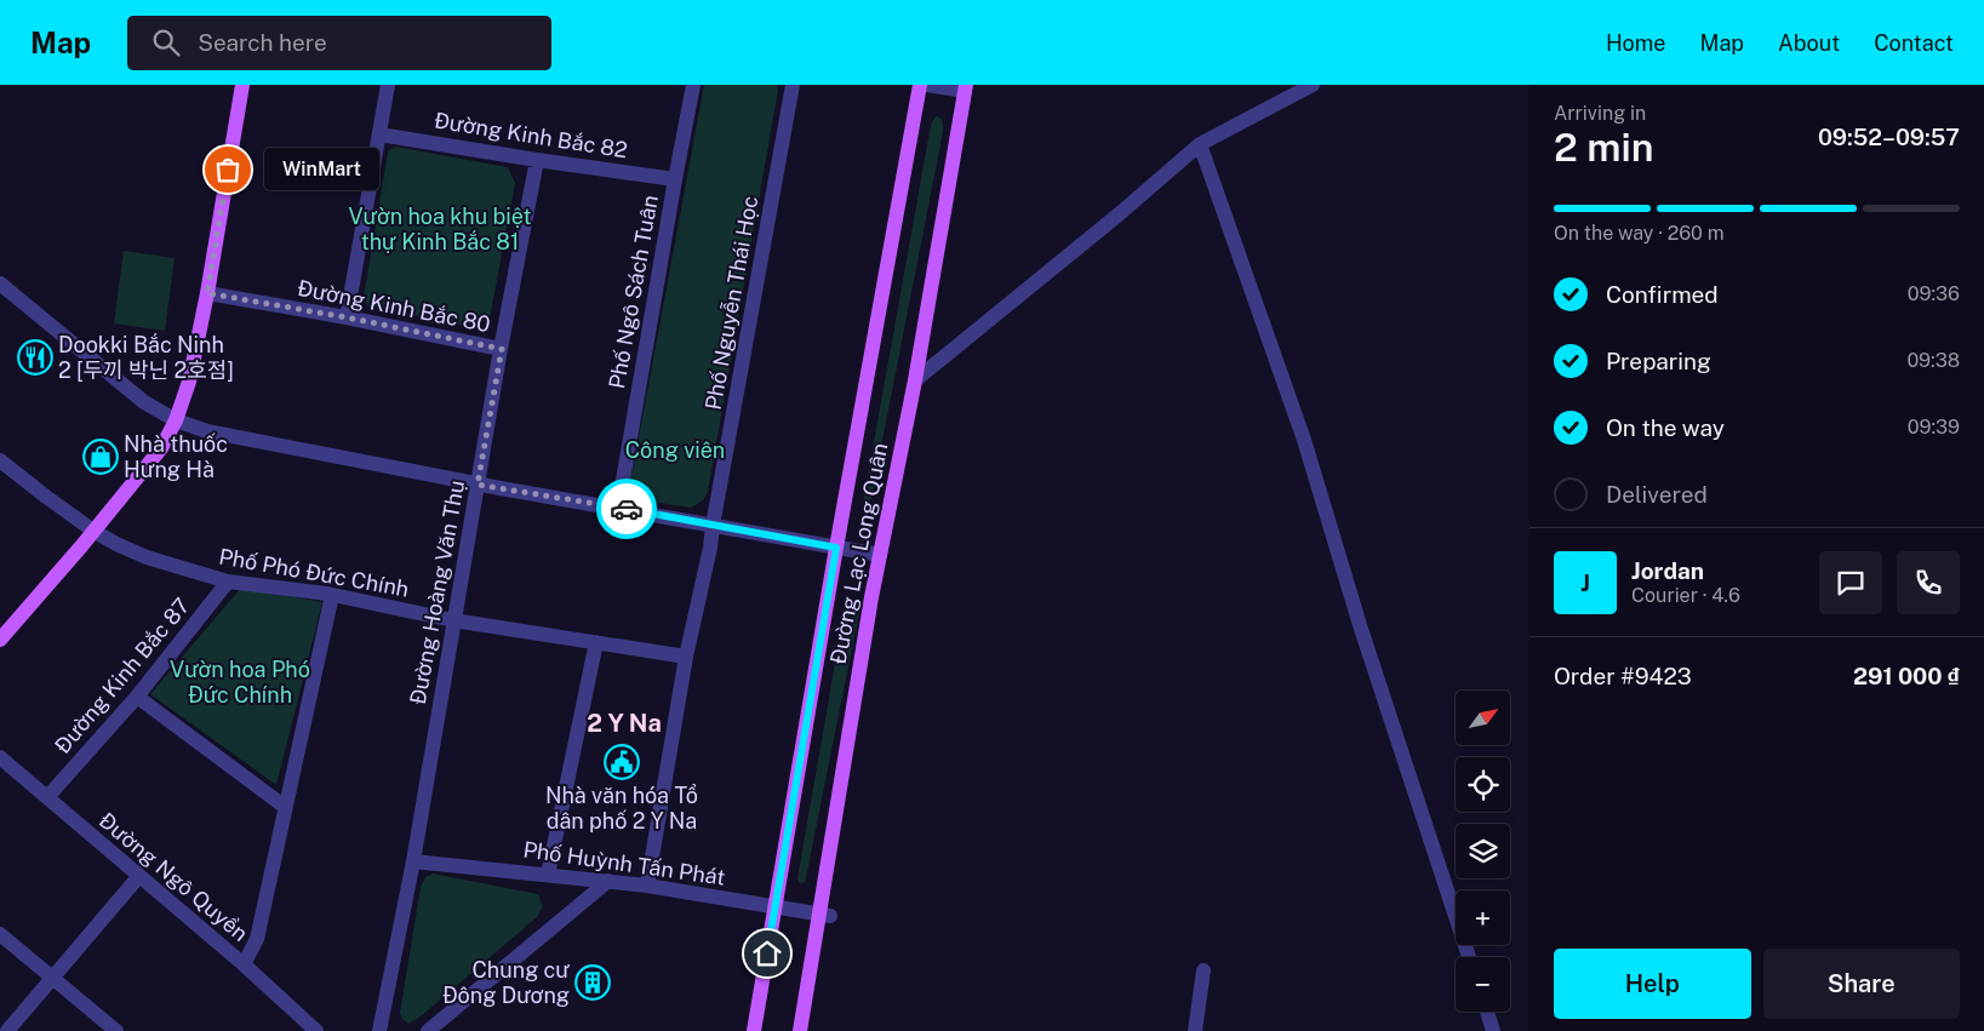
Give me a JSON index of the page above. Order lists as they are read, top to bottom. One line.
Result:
{"streets":{"main road":["Đường Lạc Long Quân"],"street":["Đường Kinh Bắc 82","Phố Ngô Sách Tuân","Phố Nguyễn Thái Học","Đường Kinh Bắc 80","Phố Phó Đức Chính","Đường Hoàng Văn Thụ","Đường Kinh Bắc 87","Phố Huỳnh Tấn Phát","Đường Ngô Quyền"]},"crossings":[["Đường Kinh Bắc 82","Phố Ngô Sách Tuân"],["Đường Kinh Bắc 82","Đường Hoàng Văn Thụ"],["Phố Nguyễn Thái Học","Phố Phó Đức Chính"],["Phố Nguyễn Thái Học","Phố Huỳnh Tấn Phát"],["Đường Kinh Bắc 80","Đường Hoàng Văn Thụ"],["Đường Lạc Long Quân","Phố Huỳnh Tấn Phát"],["Phố Phó Đức Chính","Đường Hoàng Văn Thụ"],["Phố Phó Đức Chính","Đường Kinh Bắc 87"],["Đường Hoàng Văn Thụ","Phố Huỳnh Tấn Phát"],["Đường Kinh Bắc 87","Đường Ngô Quyền"]],"districts":["2 Y Na"],"parks":["Vườn hoa khu biệt thự Kinh Bắc 81","Công viên","Vườn hoa Phó Đức Chính"],"places":{"other":["WinMart"],"restaurant":["Dookki Bắc Ninh 2 [두끼 박닌 2호점]"],"shop":["Nhà thuốc Hưng Hà"],"public building":["Nhà văn hóa Tổ dân phố 2 Y Na"],"building":["Chung cư Đông Dương"]},"north":"top right","page":{"header":"Map","search":"Search here","nav":["Home","Map","About","Contact"],"heading":["2 min","Arriving in","09:52–09:57"],"panel":["Jordan","Courier · 4.6","Order #9423","291 000 ₫"],"bubble":"WinMart","bar":"On the way · 260 m","list":[["Confirmed","09:36"],["Preparing","09:38"],["On the way","09:39"],"Delivered"],"round":"J","map_buttons":["+","−"],"buttons":["Help","Share"]}}
